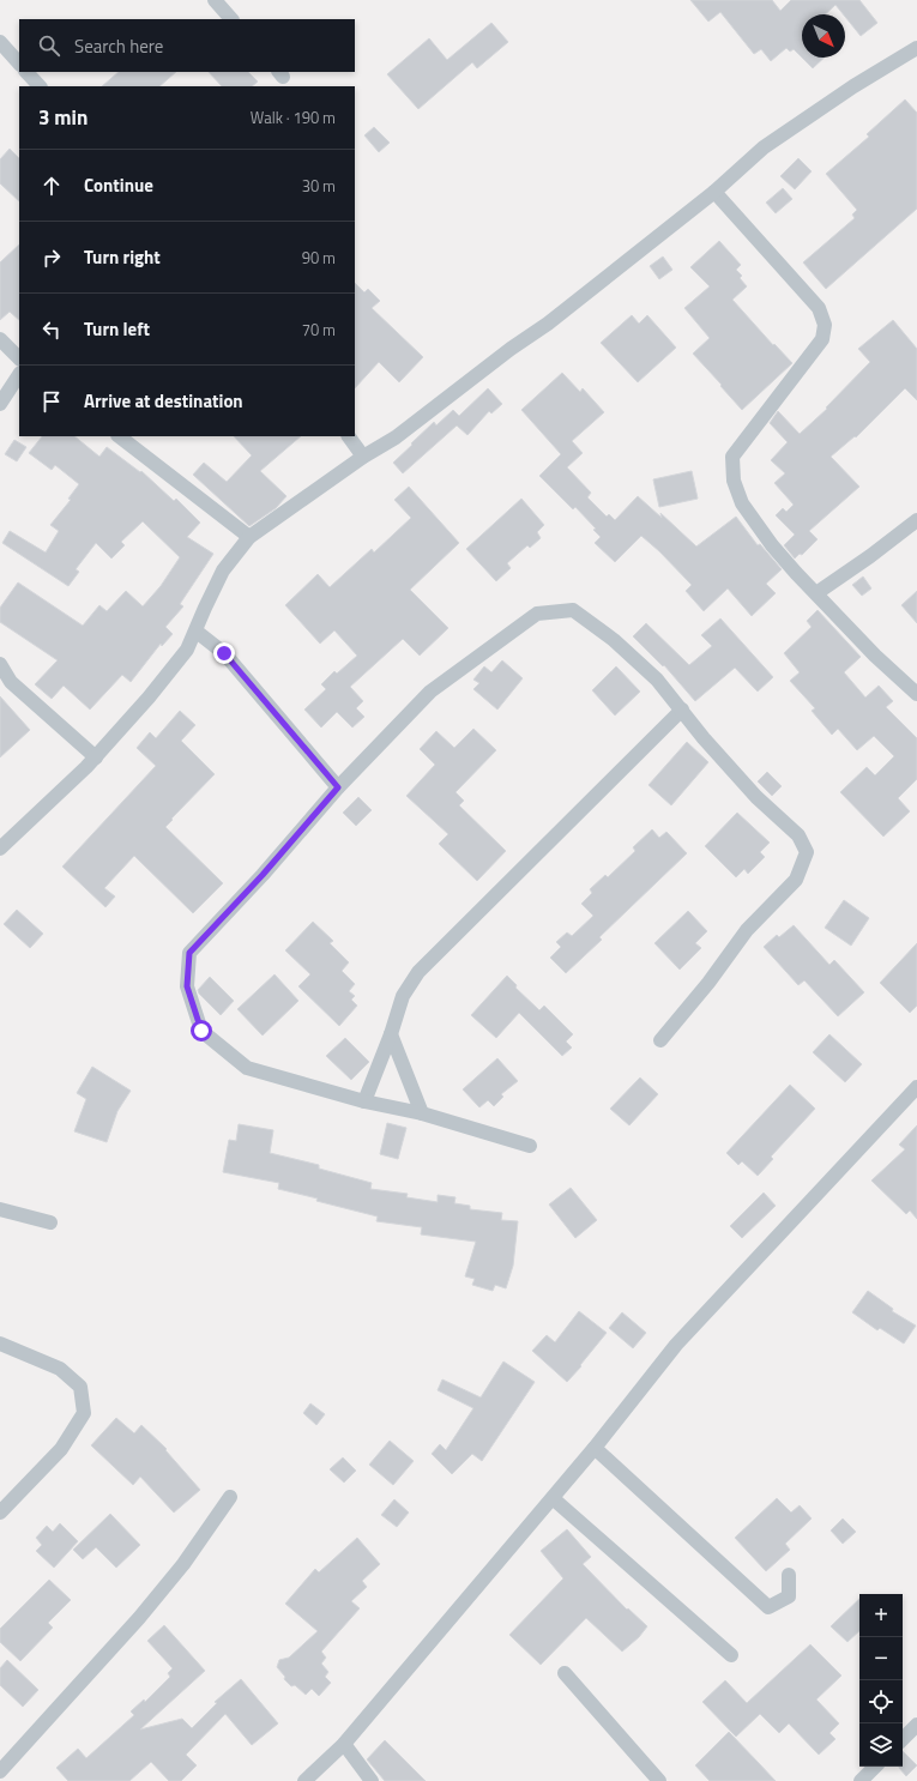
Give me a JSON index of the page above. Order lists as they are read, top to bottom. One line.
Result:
{"north":"bottom right","page":{"search":"Search here","heading":["3 min","Walk · 190 m"],"list":[["Continue","30 m"],["Turn right","90 m"],["Turn left","70 m"],"Arrive at destination"],"map_buttons":["+","−"]}}
